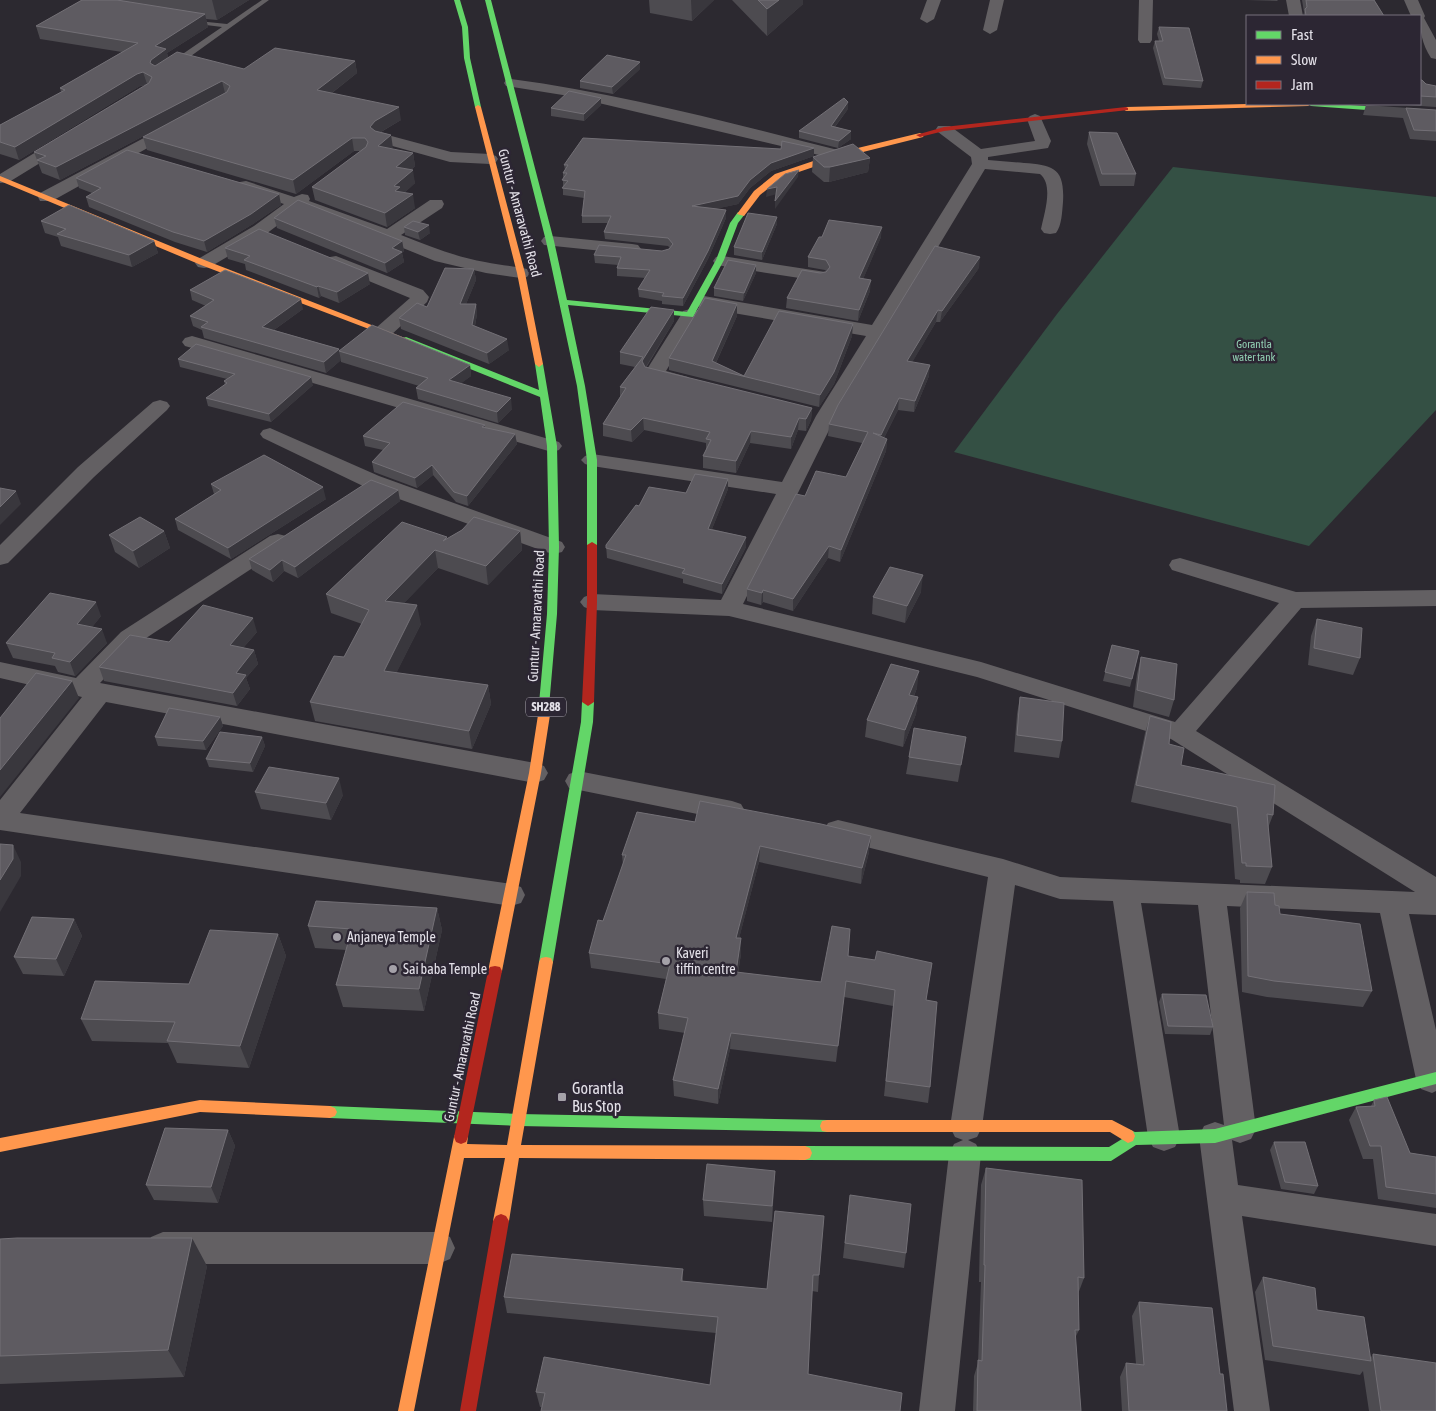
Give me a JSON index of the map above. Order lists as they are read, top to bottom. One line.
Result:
{"streets":{"main road":["Guntur - Amaravathi Road","SH288"]},"parks":["Gorantla water tank"],"places":{"other":["Anjaneya Temple","Kaveri tiffin centre","Sai baba Temple"],"transit":["Gorantla Bus Stop"]},"legend":["Fast","Slow","Jam"]}
